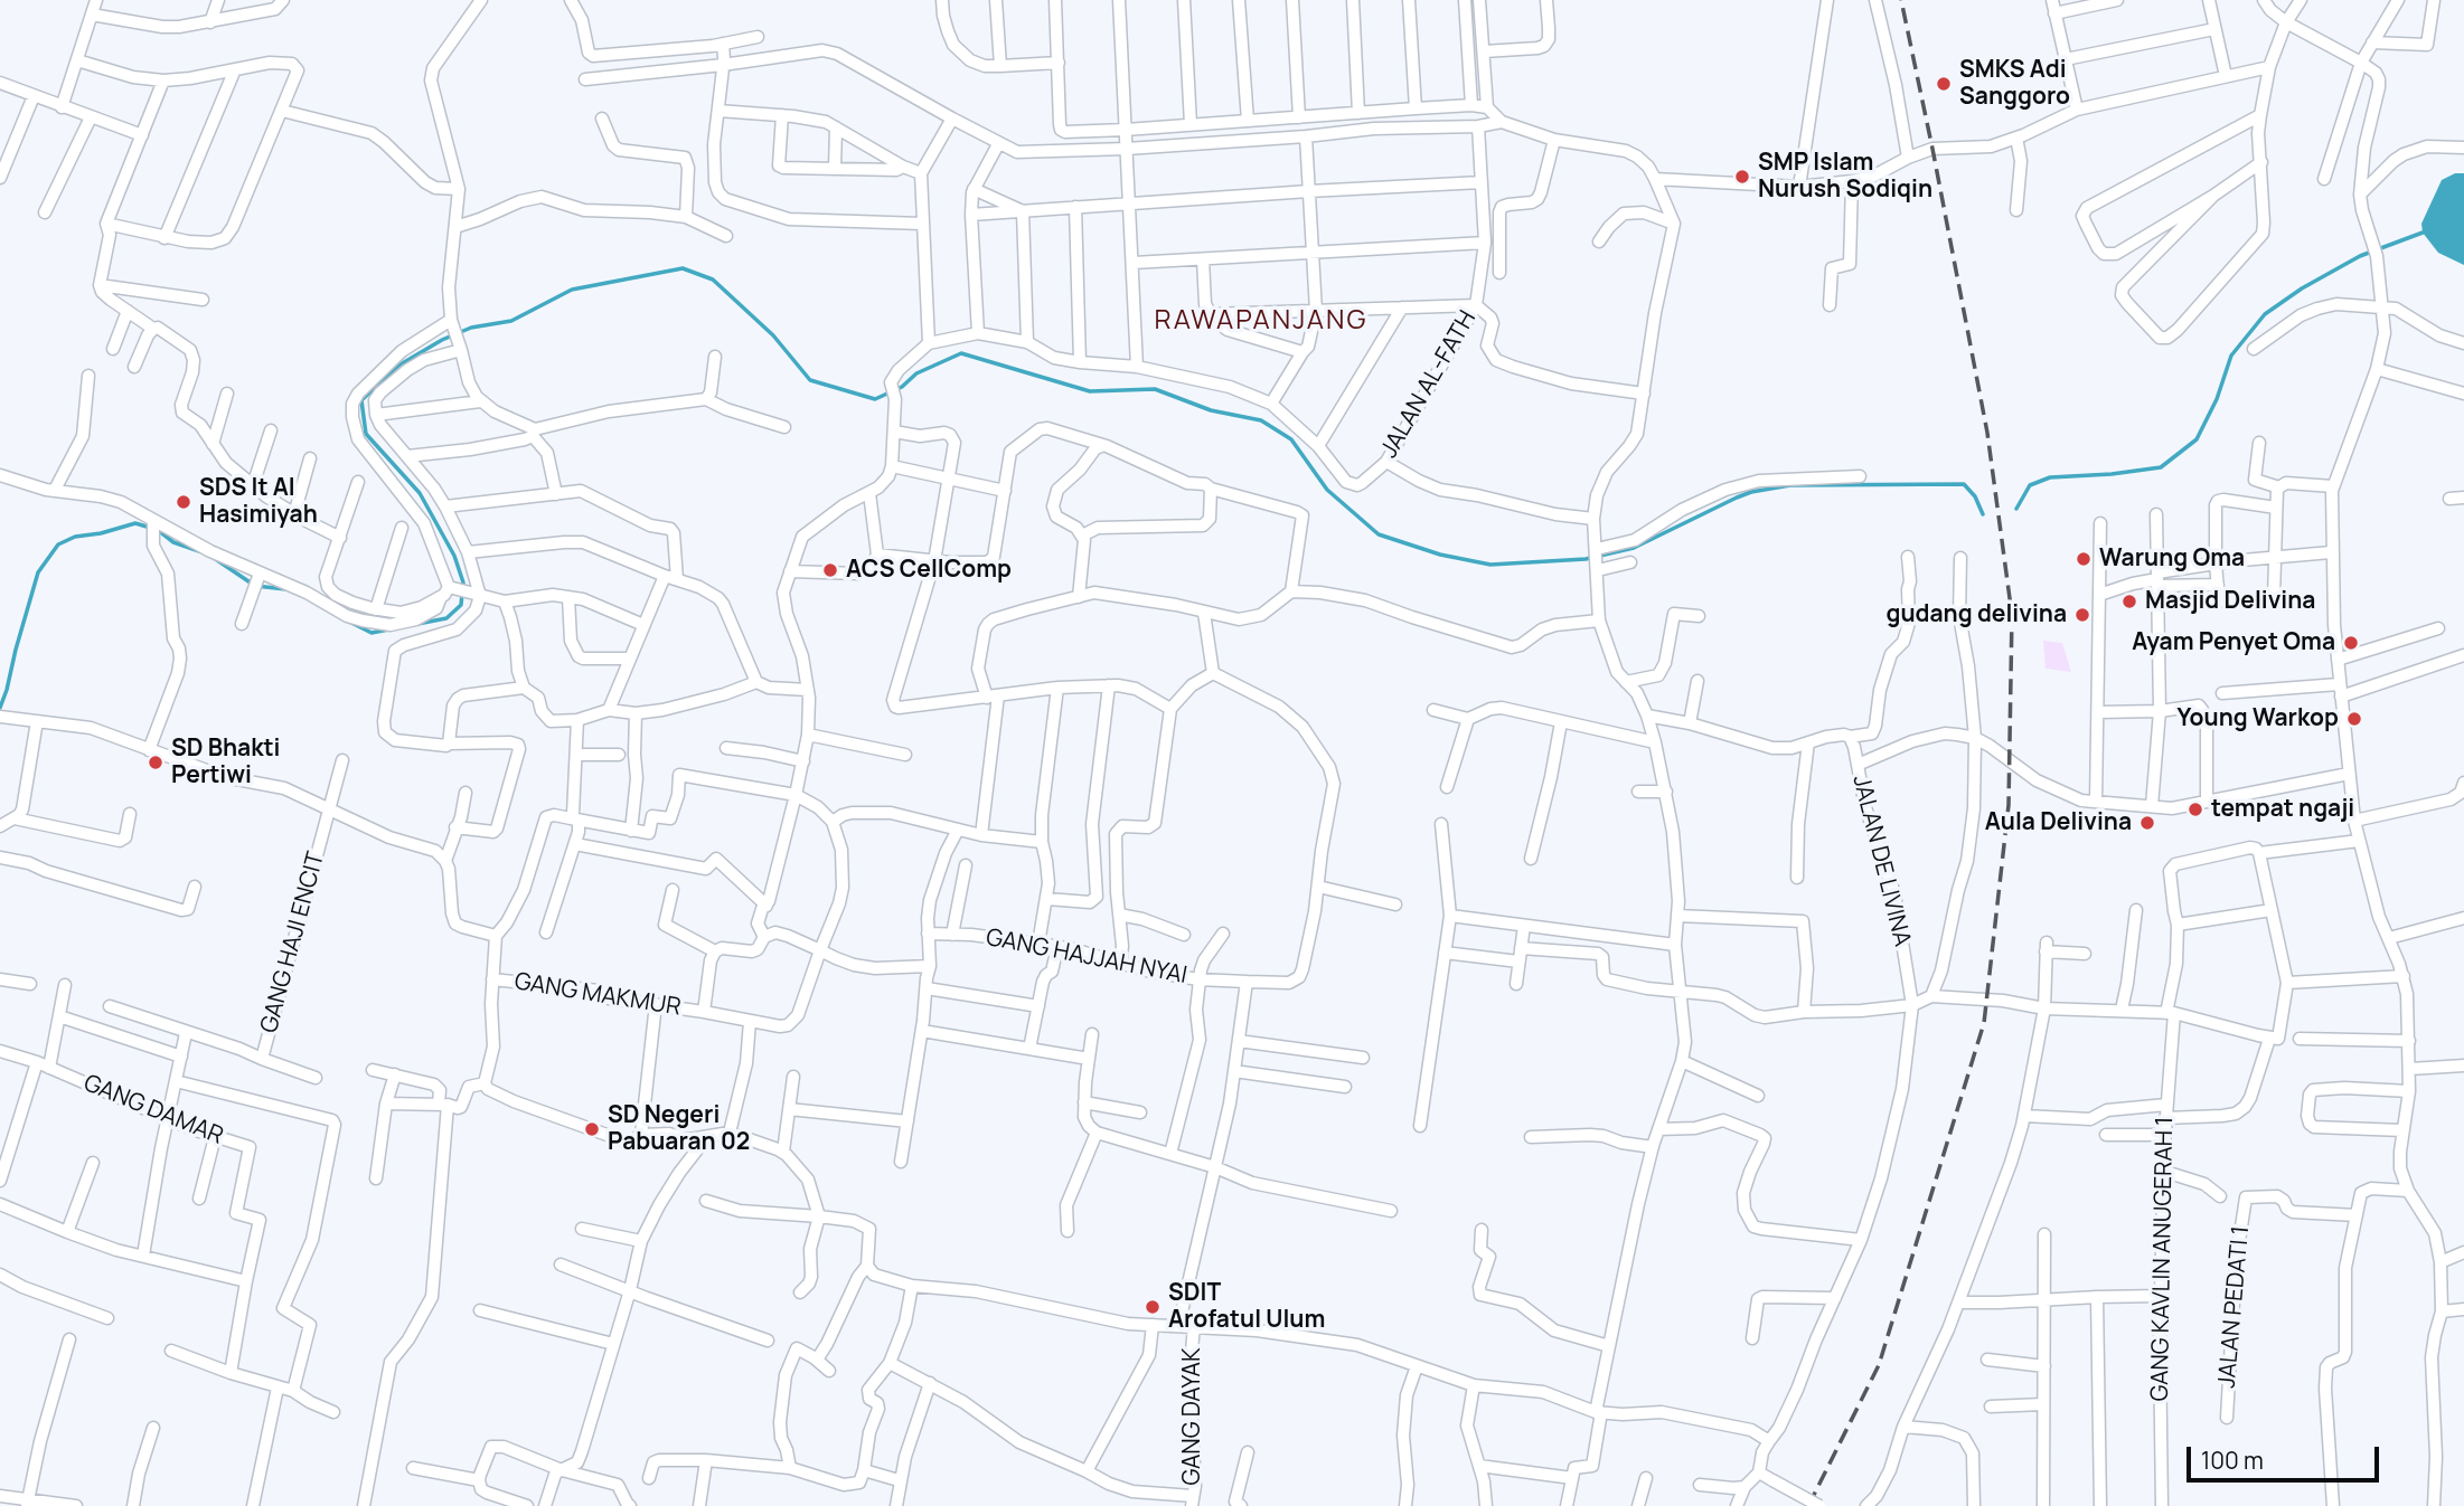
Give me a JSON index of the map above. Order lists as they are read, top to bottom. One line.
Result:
{"streets":{"street":["JALAN AL-FATH","JALAN DE LIVINA","GANG HAJI ENCIT","GANG HAJJAH NYAI","GANG MAKMUR","GANG DAMAR","GANG KAVLIN ANUGERAH 1","JALAN PEDATI 1","GANG DAYAK"]},"crossings":[["GANG HAJJAH NYAI","GANG DAYAK"]],"districts":["RAWAPANJANG"],"places":["SMKS Adi Sanggoro","SMP Islam Nurush Sodiqin","SDS It Al Hasimiyah","Warung Oma","ACS CellComp","Masjid Delivina","gudang delivina","Ayam Penyet Oma","Young Warkop","SD Bhakti Pertiwi","tempat ngaji","Aula Delivina","SD Negeri Pabuaran 02","SDIT Arofatul Ulum"],"scale_bar":"100 m"}
